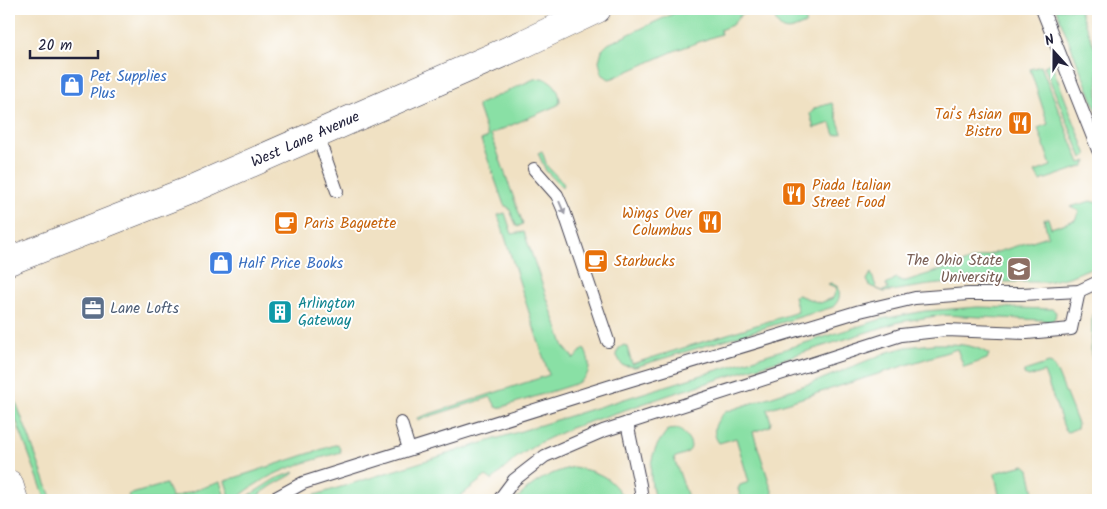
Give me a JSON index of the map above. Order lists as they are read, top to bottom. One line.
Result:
{"streets":{"main road":["West Lane Avenue"]},"places":{"shop":["Pet Supplies Plus","Half Price Books"],"restaurant":["Tai's Asian Bistro","Piada Italian Street Food","Wings Over Columbus"],"cafe":["Paris Baguette","Starbucks"],"school or university":["The Ohio State University"],"office":["Lane Lofts"],"building":["Arlington Gateway"]},"scale_bar":"20 m","north":"top"}
